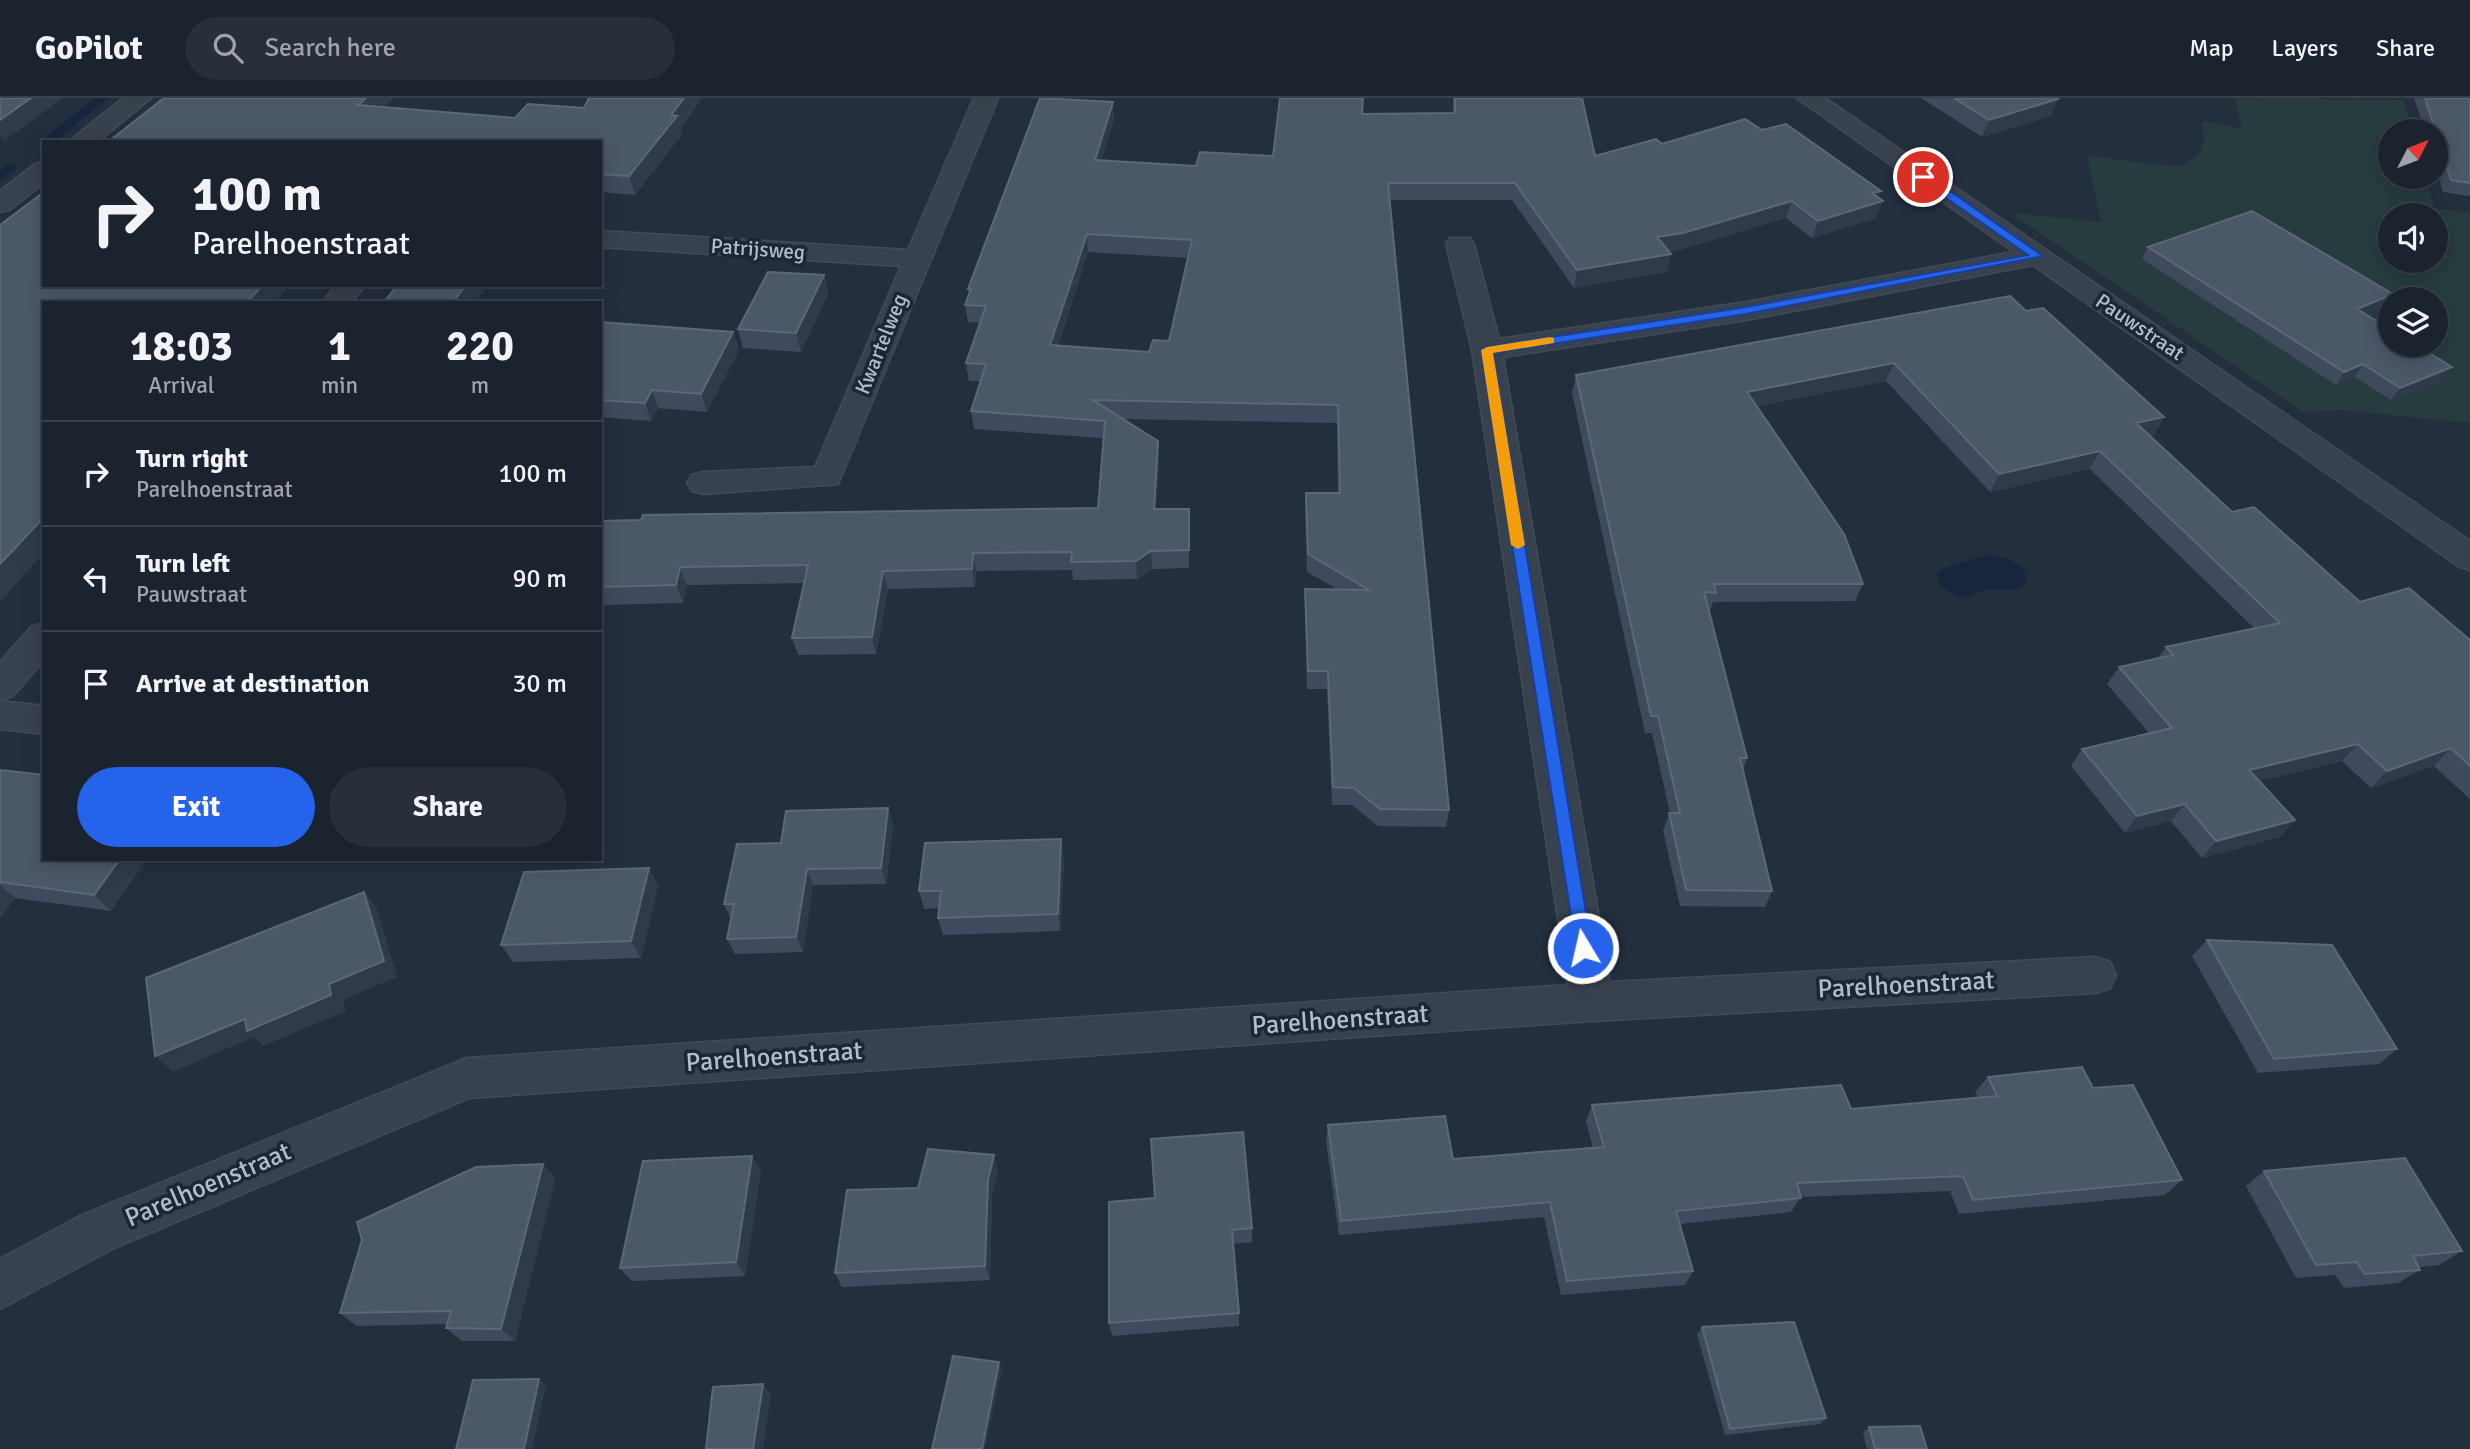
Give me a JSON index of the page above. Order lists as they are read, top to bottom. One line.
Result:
{"streets":{"street":["Patrijsweg","Pauwstraat","Kwartelweg","Parelhoenstraat"]},"crossings":[["Patrijsweg","Kwartelweg"]],"north":"top right","page":{"header":"GoPilot","search":"Search here","nav":["Map","Layers","Share"],"turn":["100 m","Parelhoenstraat"],"eta":["18:03","Arrival","1","min","220","m"],"list":[{"name":"Turn right","note":"Parelhoenstraat","value":"100 m"},{"name":"Turn left","note":"Pauwstraat","value":"90 m"},{"name":"Arrive at destination","value":"30 m"}],"buttons":["Exit","Share"]}}
